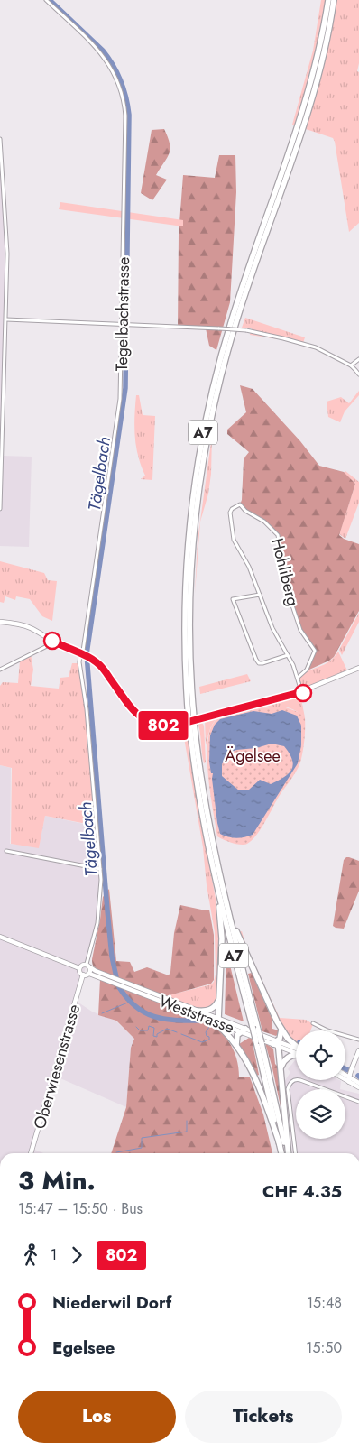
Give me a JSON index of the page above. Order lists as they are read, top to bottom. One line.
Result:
{"streets":{"highway":["A7"],"street":["Tegelbachstrasse","Hohliberg","Weststrasse","Oberwiesenstrasse"]},"crossings":[["A7","Weststrasse"],["Weststrasse","Oberwiesenstrasse"]],"water":["Tägelbach"],"parks":["Ägelsee"],"lines":["bus line 802"],"page":{"on_map":"802","heading":["3 Min.","15:47 – 15:50 · Bus","CHF 4.35"],"legs":["1","802"],"list":[{"name":"Niederwil Dorf","value":"15:48"},{"name":"Egelsee","value":"15:50"}],"buttons":["Los","Tickets"]}}
